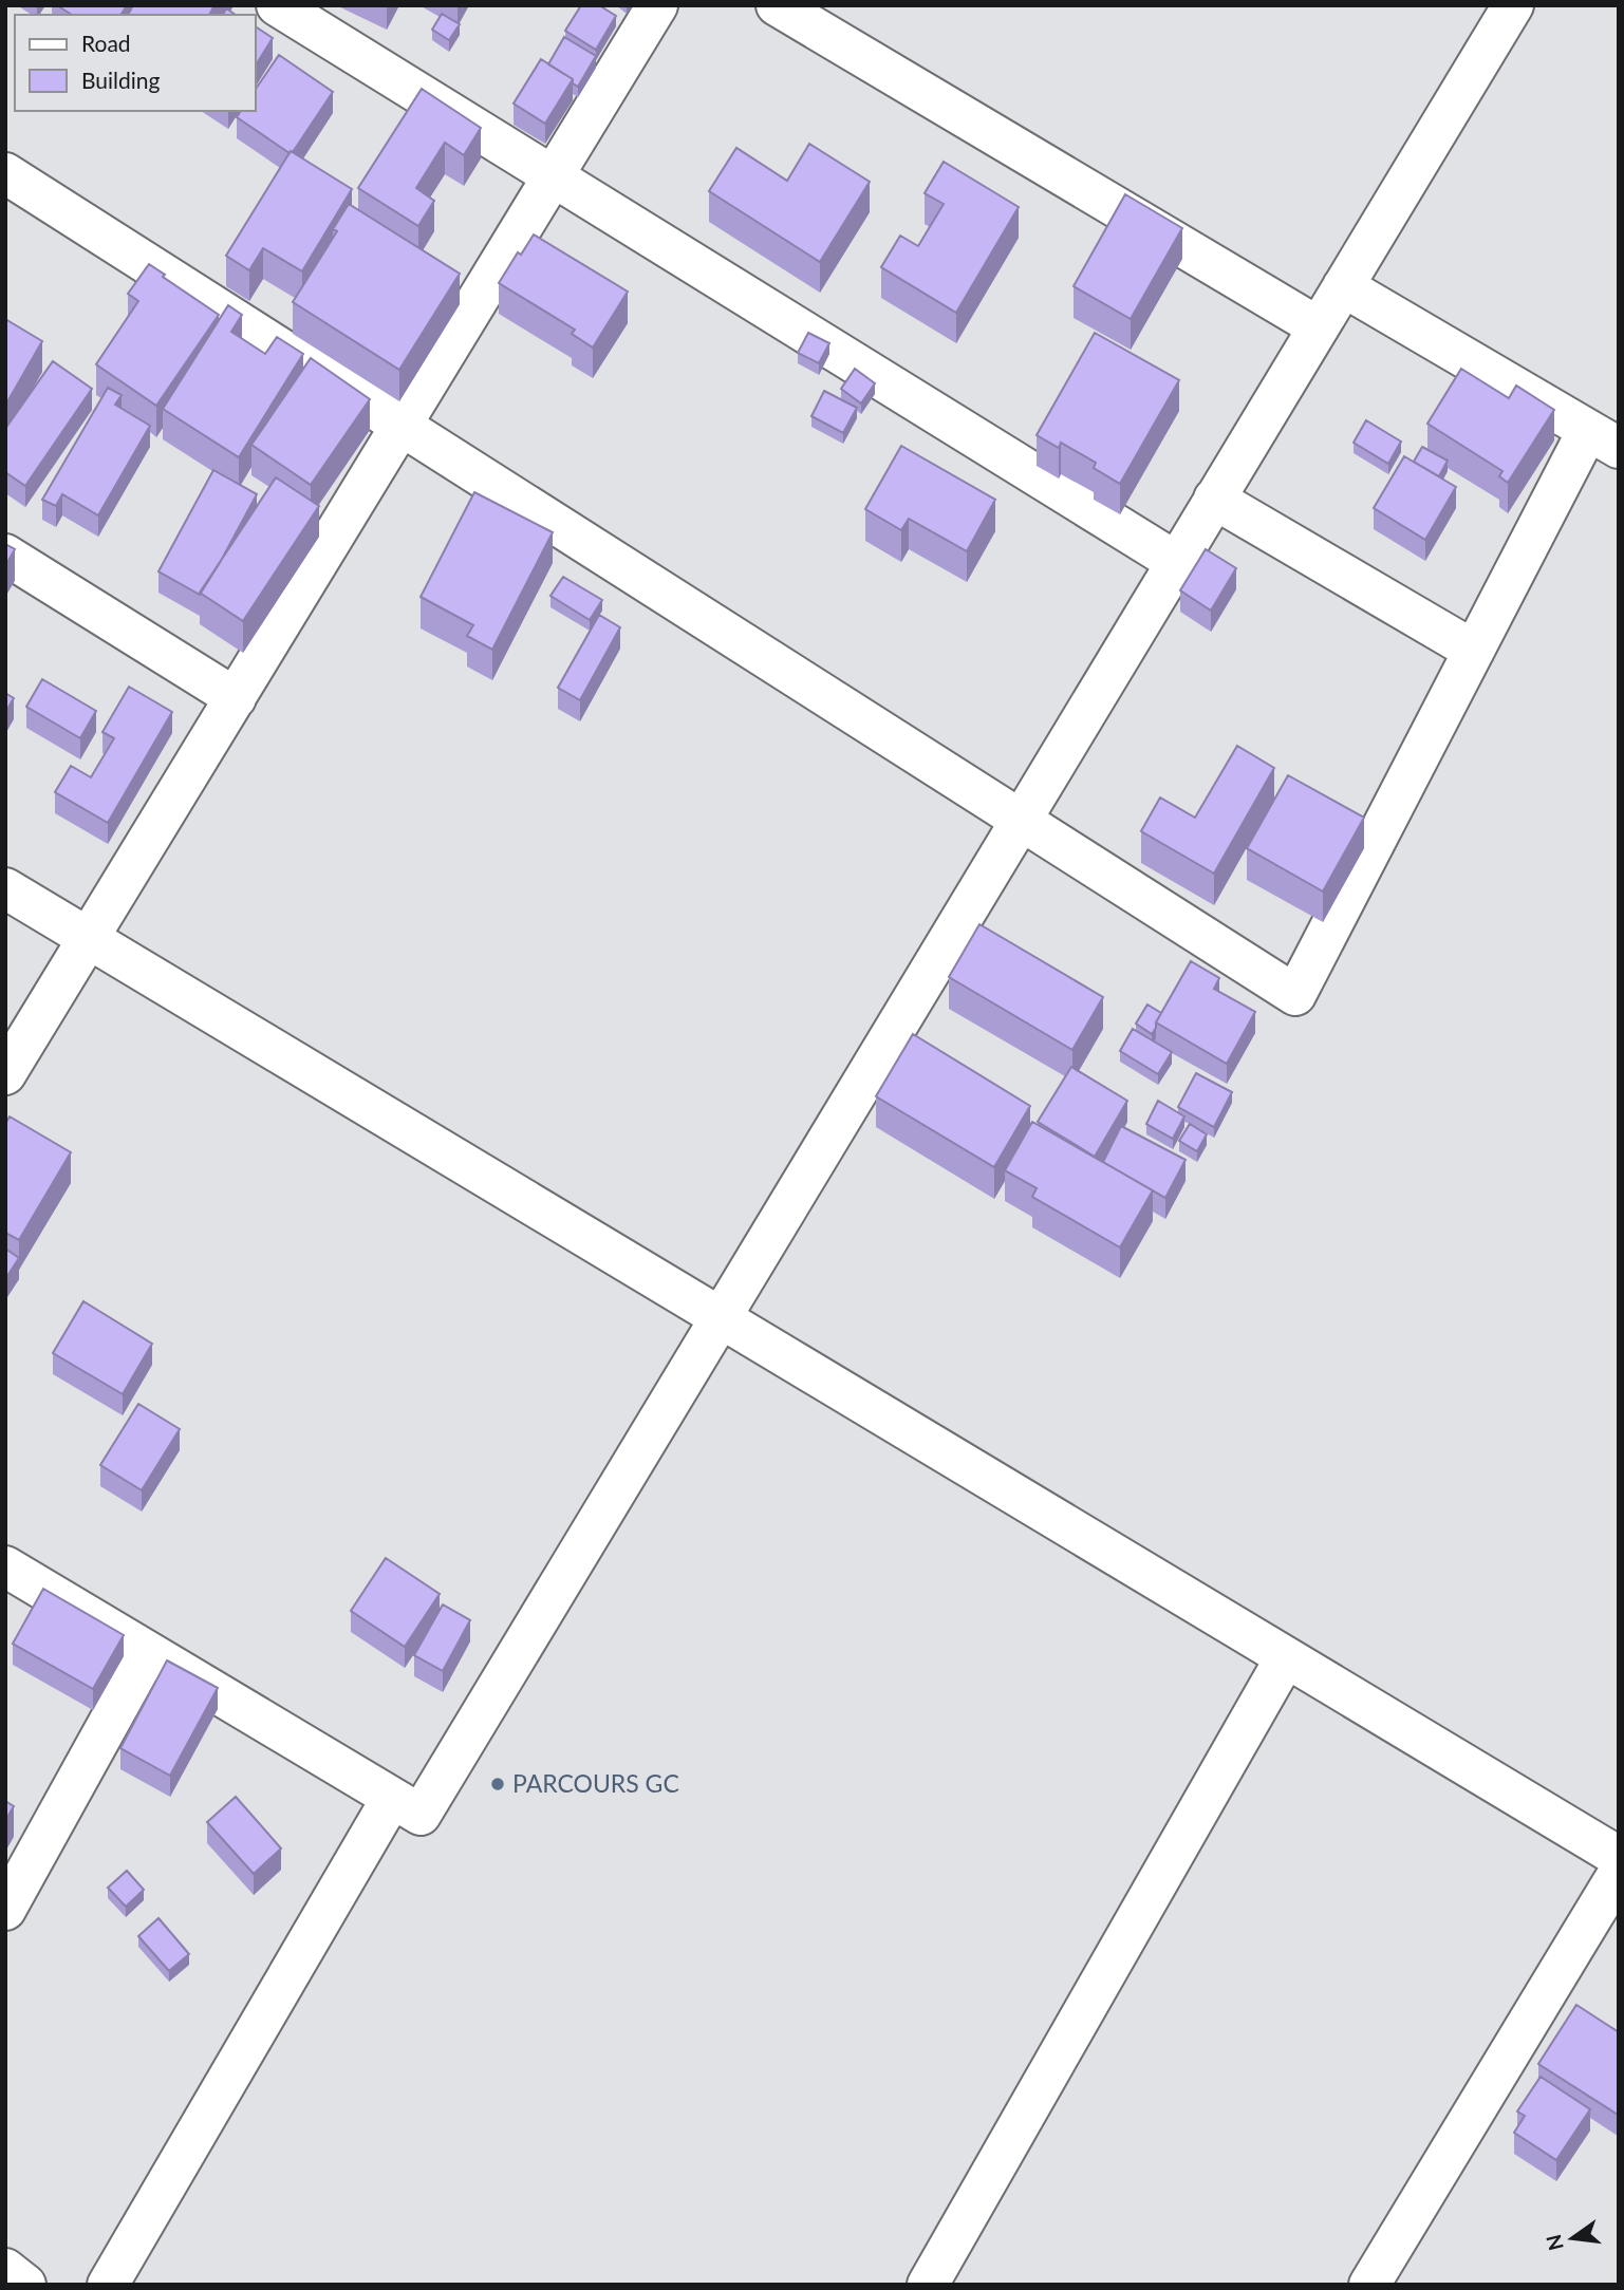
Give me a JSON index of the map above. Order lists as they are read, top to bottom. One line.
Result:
{"places":["PARCOURS GC"],"legend":["Road","Building"],"north":"left"}
